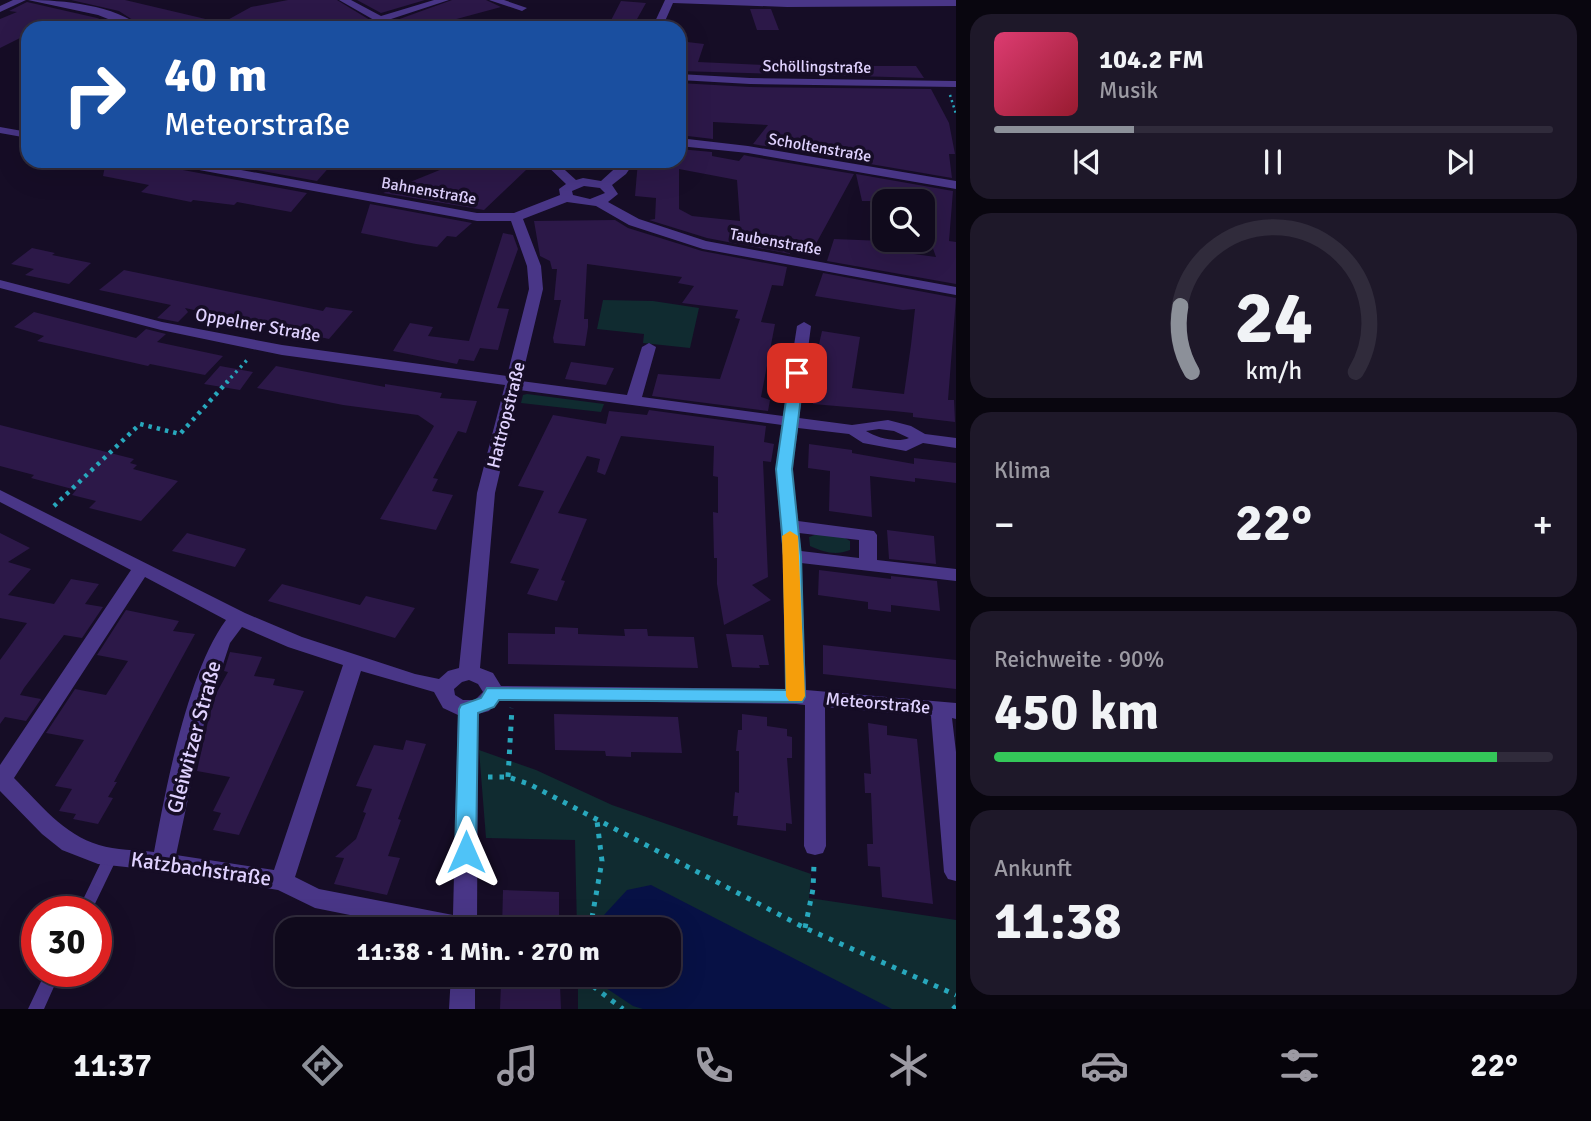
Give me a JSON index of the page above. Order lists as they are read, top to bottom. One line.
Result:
{"streets":{"street":["Schöllingstraße","Scholtenstraße","Bahnenstraße","Taubenstraße","Oppelner Straße","Hattropstraße","Meteorstraße","Gleiwitzer Straße","Katzbachstraße"]},"crossings":[["Bahnenstraße","Hattropstraße"],["Oppelner Straße","Hattropstraße"],["Gleiwitzer Straße","Katzbachstraße"]],"page":{"turn":["40 m","Meteorstraße"],"song":["104.2 FM","Musik"],"tile":["Klima",["Reichweite · 90%","450 km"],["Ankunft","11:38"]],"heat":["−","22°","+"],"limit":"30","trip":"11:38 · 1 Min. · 270 m","tabs":["11:37","22°"],"gauge":["24","km/h"]}}
